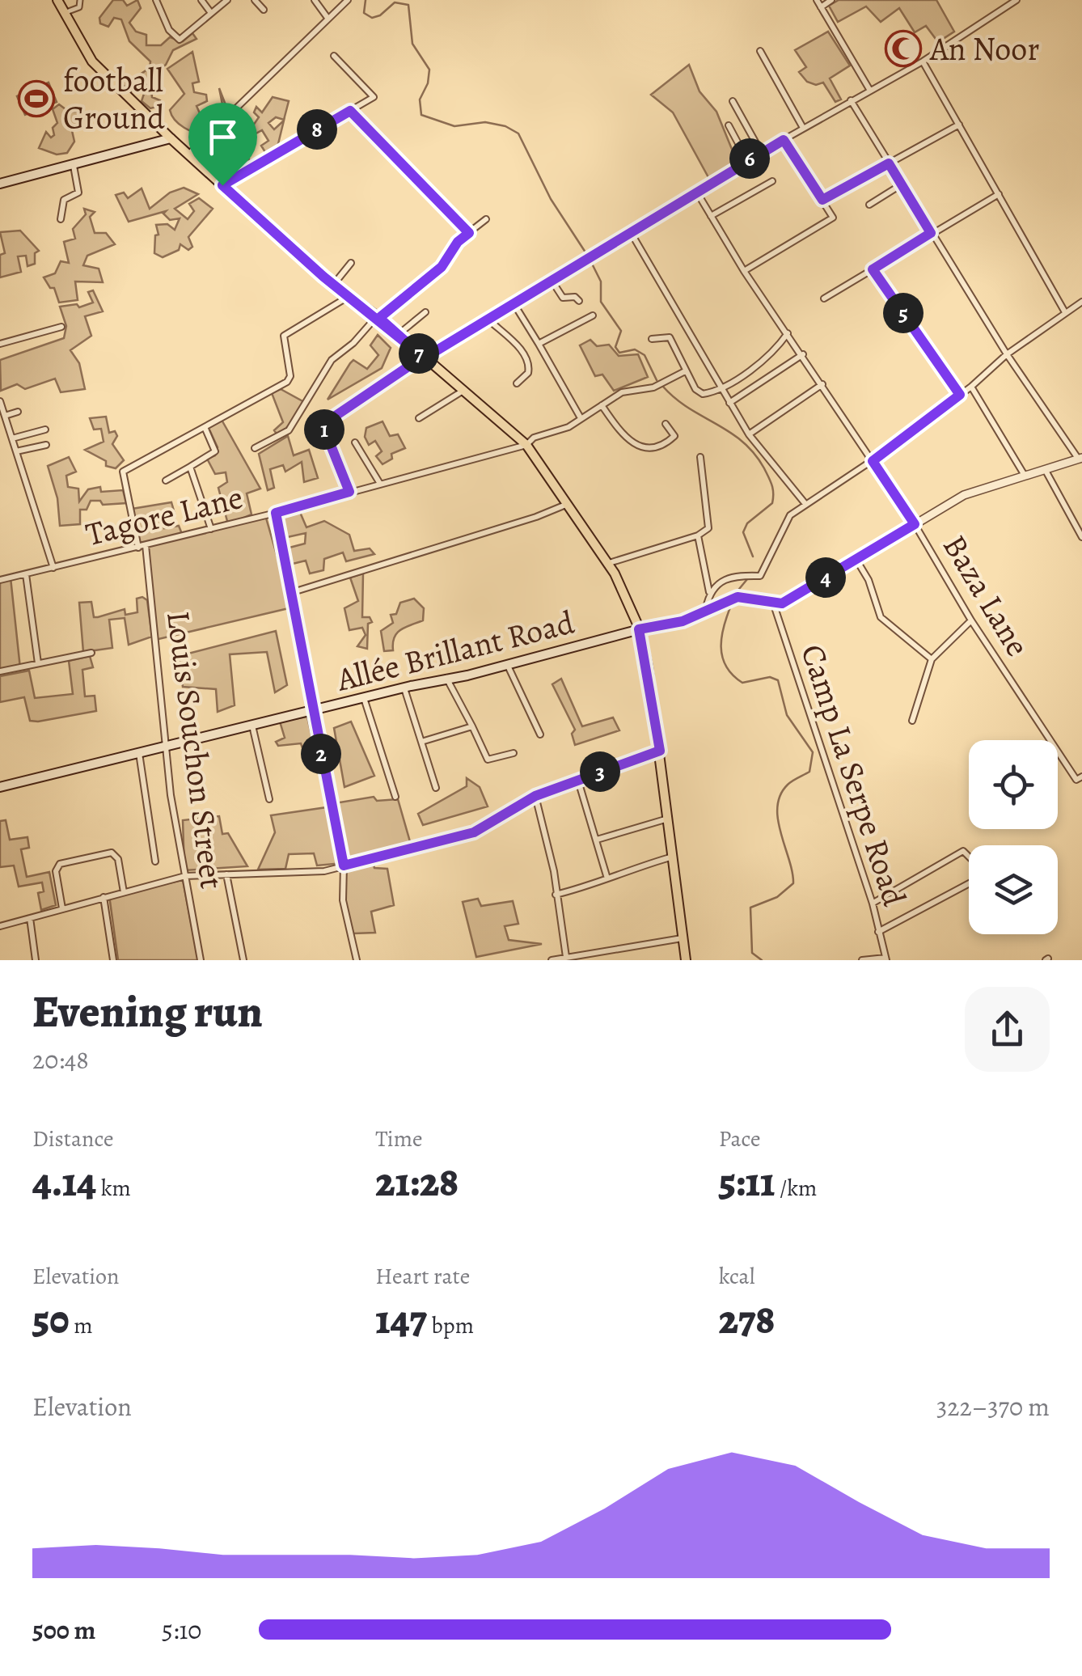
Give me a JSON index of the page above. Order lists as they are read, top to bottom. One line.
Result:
{"streets":{"main road":["Allée Brillant Road"],"street":["Tagore Lane","Baza Lane","Louis Souchon Street","Camp La Serpe Road"]},"crossings":[["Tagore Lane","Louis Souchon Street"],["Allée Brillant Road","Louis Souchon Street"]],"places":{"mosque":["An Noor"],"sports":["football Ground"]},"page":{"pins":["8","6","5","7","1","4","2","3"],"heading":["Evening run","20:48"],"stats":[["Distance","4.14 km"],["Time","21:28"],["Pace","5:11 /km"],["Elevation","50 m"],["Heart rate","147 bpm"],["kcal","278"]],"chart":["Elevation","322–370 m"],"list":[{"name":"500 m","note":"5:10"}]}}
